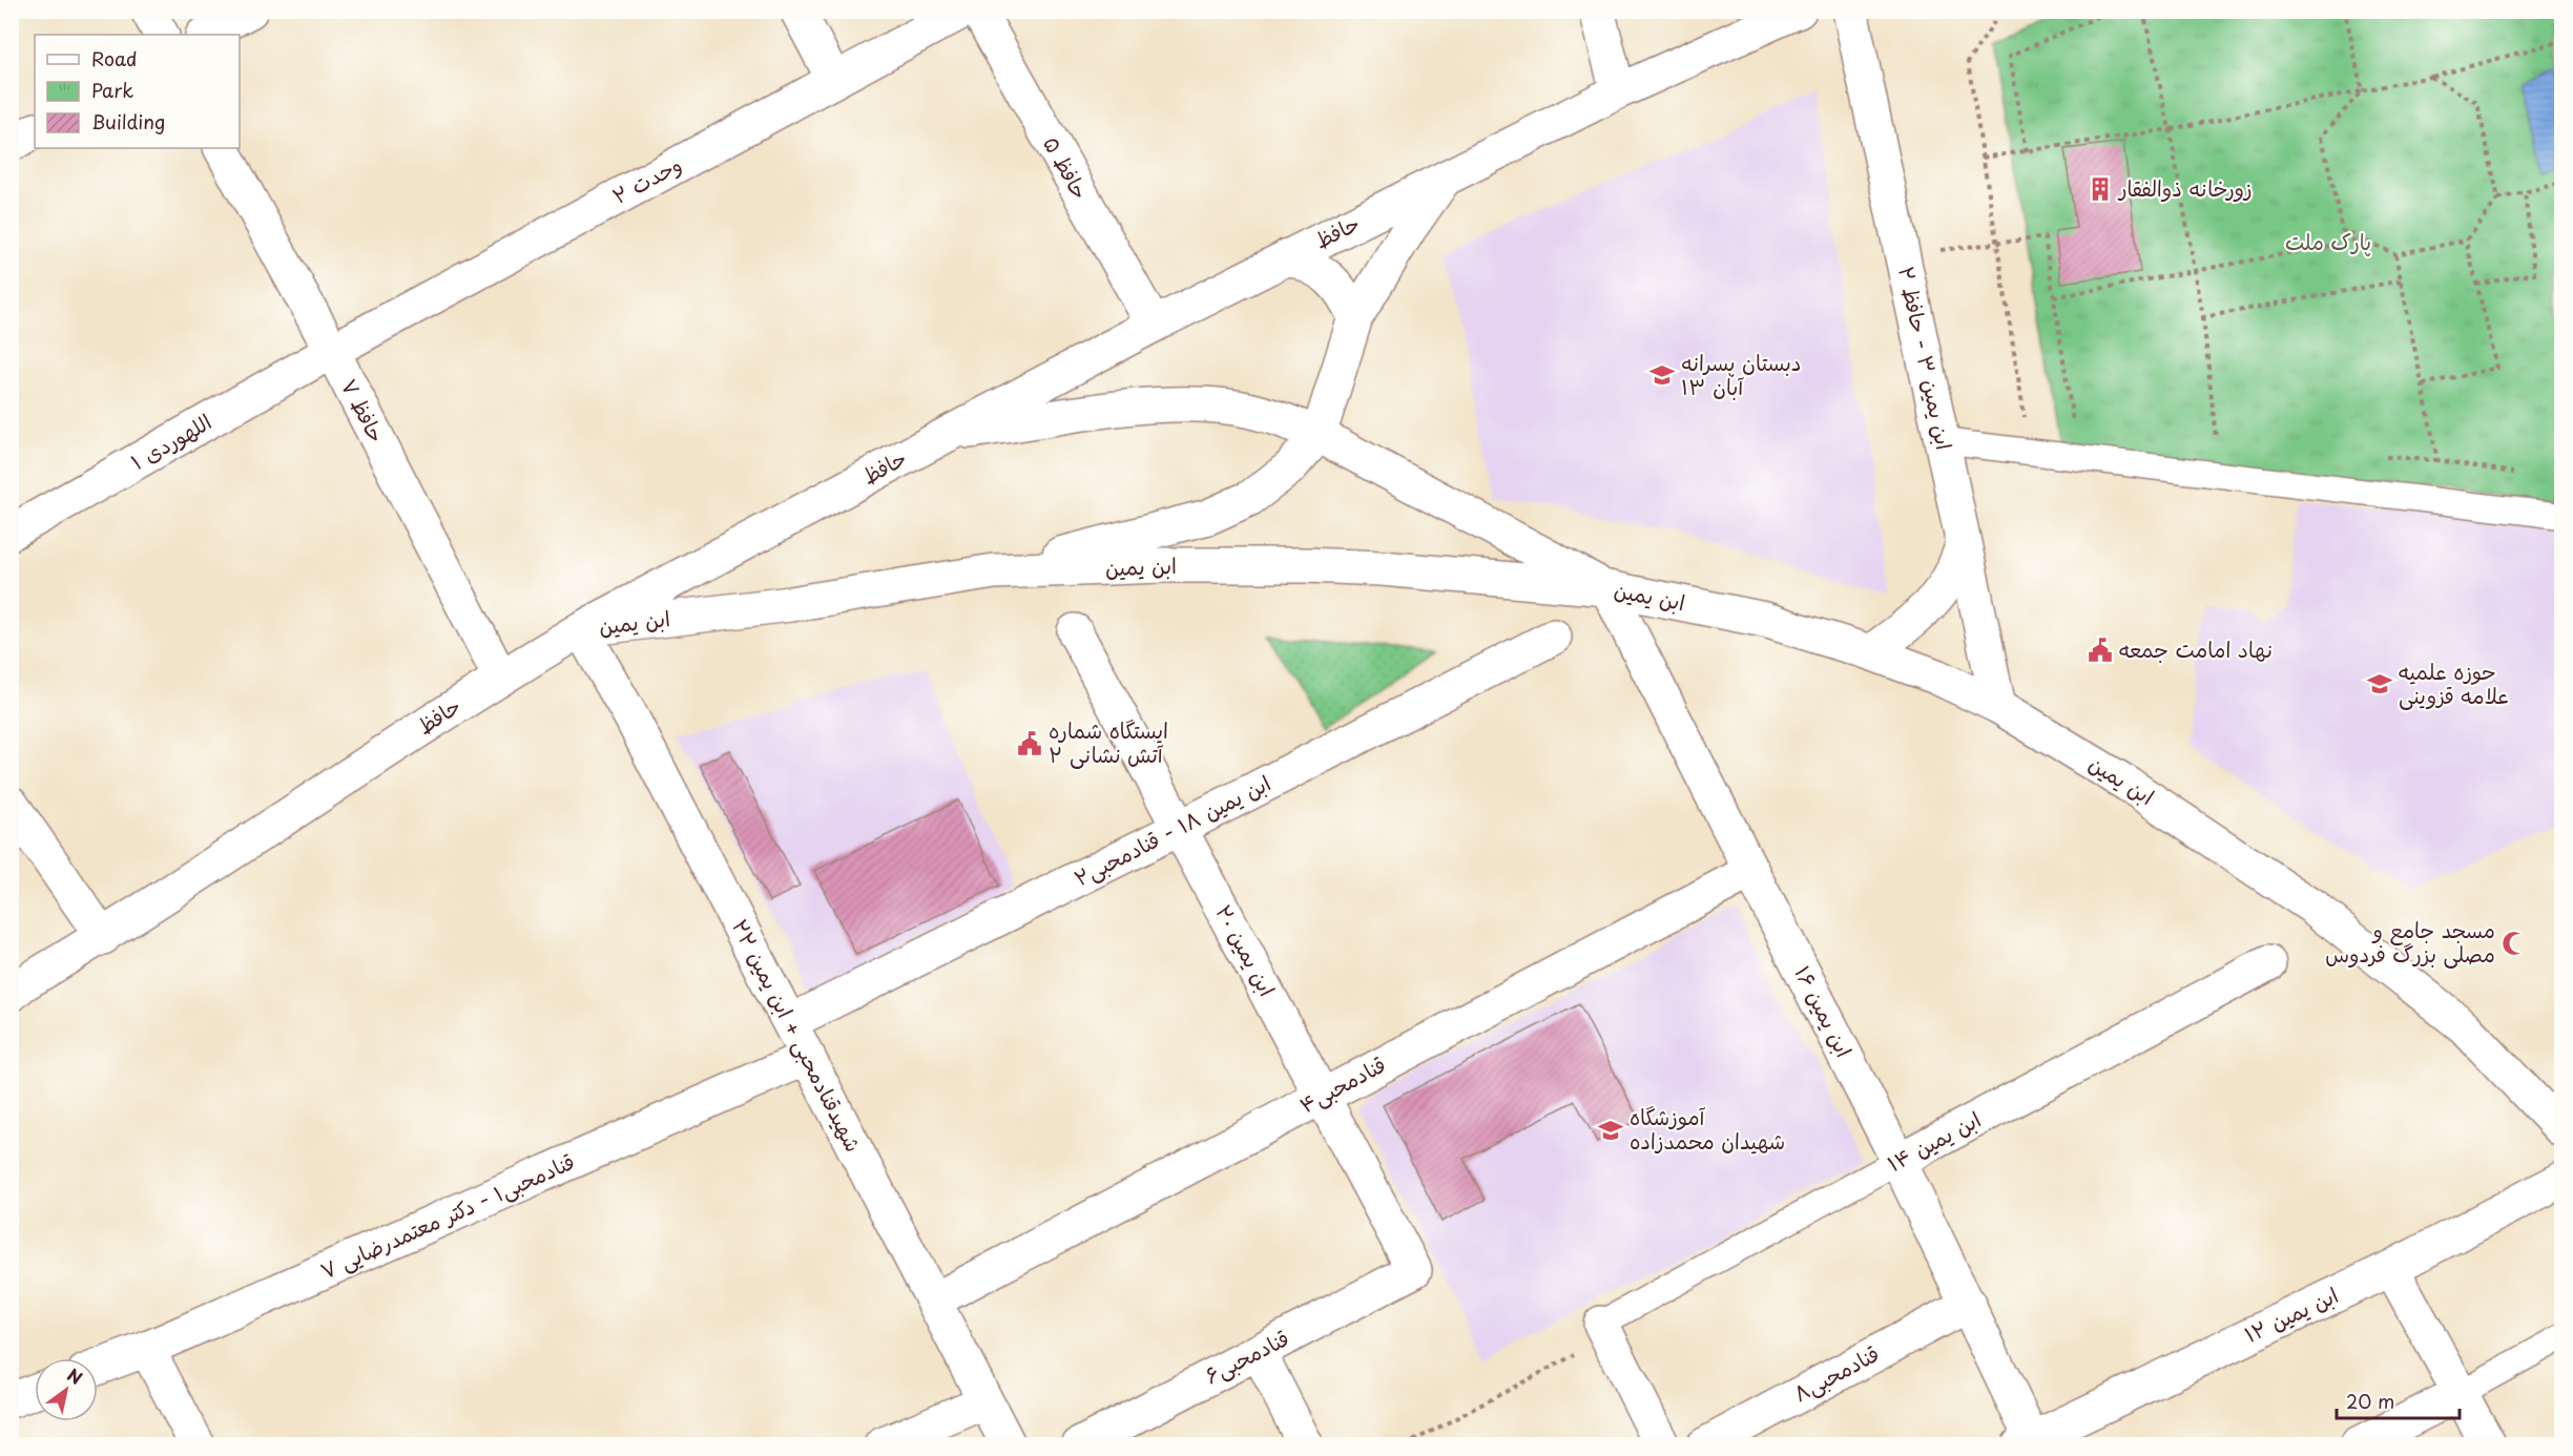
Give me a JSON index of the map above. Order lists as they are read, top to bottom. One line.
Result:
{"streets":{"street":["حافظ ۵","وحدت ۲","حافظ","ابن یمین ۳ - حافظ ۲","حافظ ۷","اللهوردی ۱","ابن یمین","ابن یمین ۱۸ - قنادمحبی۲","ابن یمین ۲۰","ابن یمین ۱۶","شهیدقنادمحبی + ابن یمین ۲۲","قنادمحبی۴","ابن یمین ۱۴","قنادمحبی۱ - دکتر معتمدرضایی ۷","ابن یمین ۱۲","قنادمحبی۶","قنادمحبی۸"]},"crossings":[["حافظ ۵","حافظ"],["وحدت ۲","حافظ ۷"],["وحدت ۲","اللهوردی ۱"],["حافظ","حافظ ۷"],["حافظ","ابن یمین"],["حافظ","شهیدقنادمحبی + ابن یمین ۲۲"],["ابن یمین ۳ - حافظ ۲","ابن یمین"],["حافظ ۷","اللهوردی ۱"],["ابن یمین","ابن یمین ۱۶"],["ابن یمین","شهیدقنادمحبی + ابن یمین ۲۲"],["ابن یمین ۱۸ - قنادمحبی۲","ابن یمین ۲۰"],["ابن یمین ۱۸ - قنادمحبی۲","شهیدقنادمحبی + ابن یمین ۲۲"],["ابن یمین ۲۰","قنادمحبی۴"],["ابن یمین ۲۰","قنادمحبی۶"],["ابن یمین ۱۶","قنادمحبی۴"],["ابن یمین ۱۶","ابن یمین ۱۴"],["ابن یمین ۱۶","ابن یمین ۱۲"],["ابن یمین ۱۶","قنادمحبی۸"],["شهیدقنادمحبی + ابن یمین ۲۲","قنادمحبی۴"],["شهیدقنادمحبی + ابن یمین ۲۲","قنادمحبی۱ - دکتر معتمدرضایی ۷"]],"parks":["پارک ملت"],"places":{"building":["زورخانه ذوالفقار"],"school or university":["دبستان پسرانه ۱۳ آبان","حوزه علمیه علامه قزوینی","آموزشگاه شهیدان محمدزاده"],"public building":["نهاد امامت جمعه","ایستگاه شماره ۲ آتش نشانی"],"mosque":["مسجد جامع و مصلی بزرگ فردوس"]},"legend":["Road","Park","Building"],"scale_bar":"20 m","north":"top right"}
